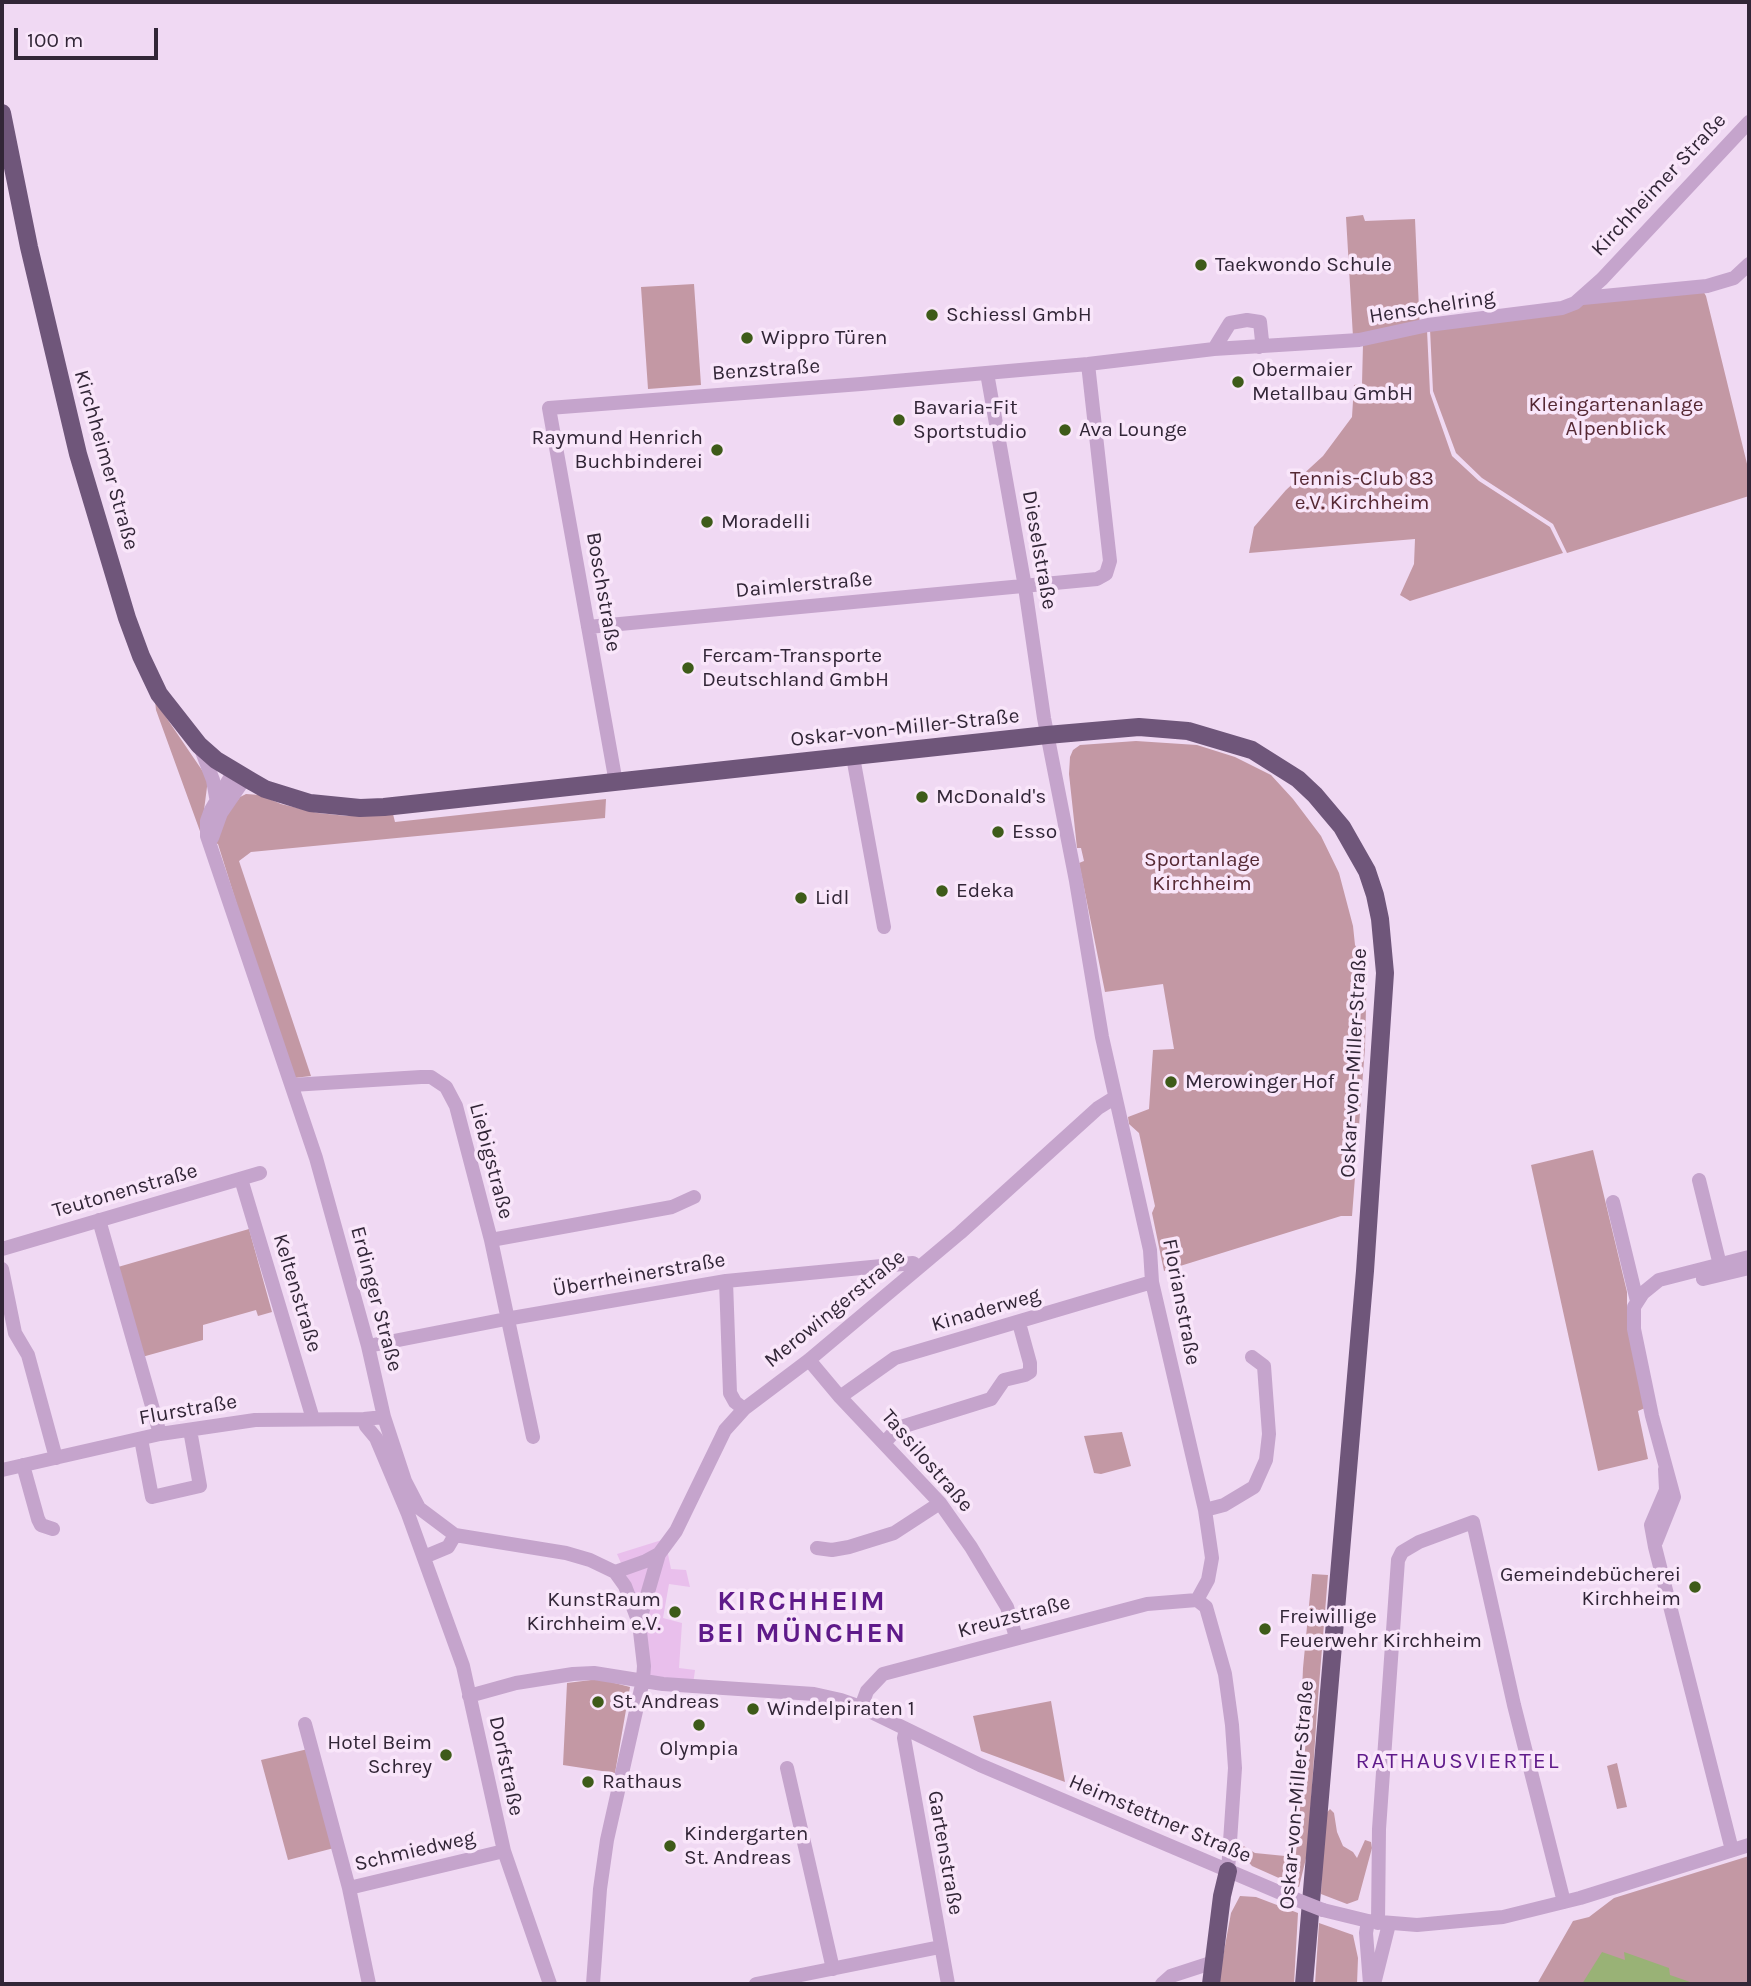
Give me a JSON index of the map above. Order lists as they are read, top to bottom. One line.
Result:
{"streets":{"main road":["Kirchheimer Straße","Oskar-von-Miller-Straße"],"street":["Henschelring","Benzstraße","Dieselstraße","Daimlerstraße","Boschstraße","Liebigstraße","Teutonenstraße","Überrheinerstraße","Keltenstraße","Erdinger Straße","Florianstraße","Merowingerstraße","Kinaderweg","Flurstraße","Tassilostraße","Kreuzstraße","Dorfstraße","Heimstettner Straße","Schmiedweg","Gartenstraße"]},"crossings":[["Kirchheimer Straße","Henschelring"],["Kirchheimer Straße","Oskar-von-Miller-Straße"],["Kirchheimer Straße","Erdinger Straße"],["Henschelring","Benzstraße"],["Henschelring","Dieselstraße"],["Benzstraße","Dieselstraße"],["Benzstraße","Boschstraße"],["Dieselstraße","Daimlerstraße"],["Dieselstraße","Oskar-von-Miller-Straße"],["Dieselstraße","Florianstraße"],["Daimlerstraße","Boschstraße"],["Boschstraße","Oskar-von-Miller-Straße"],["Oskar-von-Miller-Straße","Erdinger Straße"],["Oskar-von-Miller-Straße","Florianstraße"],["Liebigstraße","Überrheinerstraße"],["Liebigstraße","Erdinger Straße"],["Teutonenstraße","Keltenstraße"],["Überrheinerstraße","Erdinger Straße"],["Überrheinerstraße","Merowingerstraße"],["Keltenstraße","Flurstraße"],["Erdinger Straße","Flurstraße"],["Erdinger Straße","Dorfstraße"],["Florianstraße","Merowingerstraße"],["Florianstraße","Kinaderweg"],["Florianstraße","Kreuzstraße"],["Merowingerstraße","Tassilostraße"],["Kinaderweg","Tassilostraße"],["Flurstraße","Dorfstraße"],["Tassilostraße","Kreuzstraße"],["Kreuzstraße","Heimstettner Straße"],["Dorfstraße","Heimstettner Straße"],["Dorfstraße","Schmiedweg"],["Heimstettner Straße","Gartenstraße"]],"districts":["KIRCHHEIM BEI MÜNCHEN","RATHAUSVIERTEL"],"parks":["Kleingartenanlage Alpenblick","Tennis-Club 83 e.V. Kirchheim","Sportanlage Kirchheim"],"places":["Taekwondo Schule","Schiessl GmbH","Wippro Türen","Obermaier Metallbau GmbH","Bavaria-Fit Sportstudio","Ava Lounge","Raymund Henrich Buchbinderei","Moradelli","Fercam-Transporte Deutschland GmbH","McDonald's","Esso","Edeka","Lidl","Merowinger Hof","Gemeindebücherei Kirchheim","KunstRaum Kirchheim e.V.","Freiwillige Feuerwehr Kirchheim","St. Andreas","Windelpiraten 1","Olympia","Hotel Beim Schrey","Rathaus","Kindergarten St. Andreas"],"scale_bar":"100 m"}
